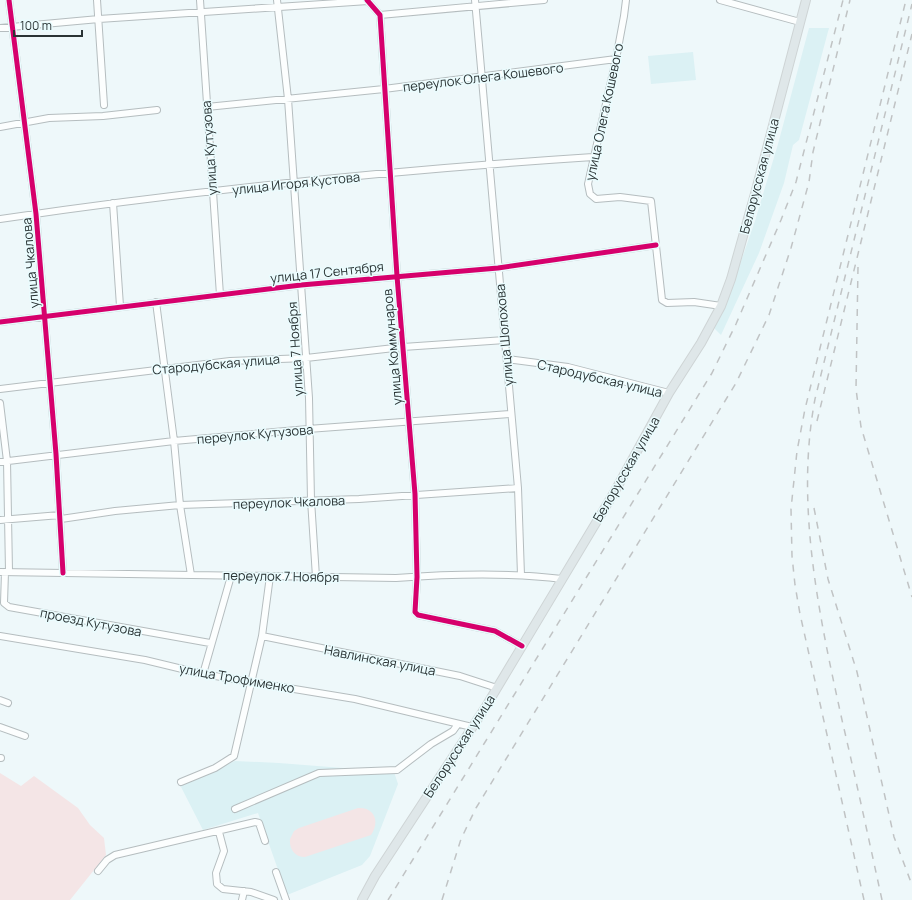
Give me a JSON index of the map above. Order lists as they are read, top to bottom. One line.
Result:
{"streets":{"main road":["Белорусская улица"],"street":["переулок Олега Кошевого","улица Олега Кошевого","улица Кутузова","улица Игоря Кустова","улица Чкалова","улица 17 Сентября","улица Шолохова","улица Коммунаров","улица 7 Ноября","Стародубская улица","переулок Кутузова","переулок Чкалова","переулок 7 Ноября","проезд Кутузова","Навлинская улица","улица Трофименко"]},"crossings":[["переулок Олега Кошевого","улица Олега Кошевого"],["переулок Олега Кошевого","улица Кутузова"],["переулок Олега Кошевого","улица Шолохова"],["переулок Олега Кошевого","улица Коммунаров"],["переулок Олега Кошевого","улица 7 Ноября"],["улица Олега Кошевого","Белорусская улица"],["улица Олега Кошевого","улица Игоря Кустова"],["улица Олега Кошевого","улица 17 Сентября"],["улица Кутузова","улица Игоря Кустова"],["улица Кутузова","улица 17 Сентября"],["Белорусская улица","улица Коммунаров"],["Белорусская улица","Стародубская улица"],["Белорусская улица","переулок 7 Ноября"],["Белорусская улица","Навлинская улица"],["Белорусская улица","улица Трофименко"],["улица Игоря Кустова","улица Чкалова"],["улица Игоря Кустова","улица Шолохова"],["улица Игоря Кустова","улица Коммунаров"],["улица Игоря Кустова","улица 7 Ноября"],["улица Чкалова","улица 17 Сентября"],["улица Чкалова","Стародубская улица"],["улица Чкалова","переулок Кутузова"],["улица Чкалова","переулок Чкалова"],["улица Чкалова","переулок 7 Ноября"],["улица 17 Сентября","улица Шолохова"],["улица 17 Сентября","улица Коммунаров"],["улица 17 Сентября","улица 7 Ноября"],["улица Шолохова","Стародубская улица"],["улица Шолохова","переулок Кутузова"],["улица Шолохова","переулок Чкалова"],["улица Шолохова","переулок 7 Ноября"],["улица Коммунаров","Стародубская улица"],["улица Коммунаров","переулок Кутузова"],["улица Коммунаров","переулок Чкалова"],["улица Коммунаров","переулок 7 Ноября"],["улица 7 Ноября","Стародубская улица"],["улица 7 Ноября","переулок Кутузова"],["улица 7 Ноября","переулок Чкалова"],["улица 7 Ноября","переулок 7 Ноября"],["переулок Кутузова","проезд Кутузова"],["переулок Чкалова","проезд Кутузова"],["переулок 7 Ноября","проезд Кутузова"]],"scale_bar":"100 m"}
